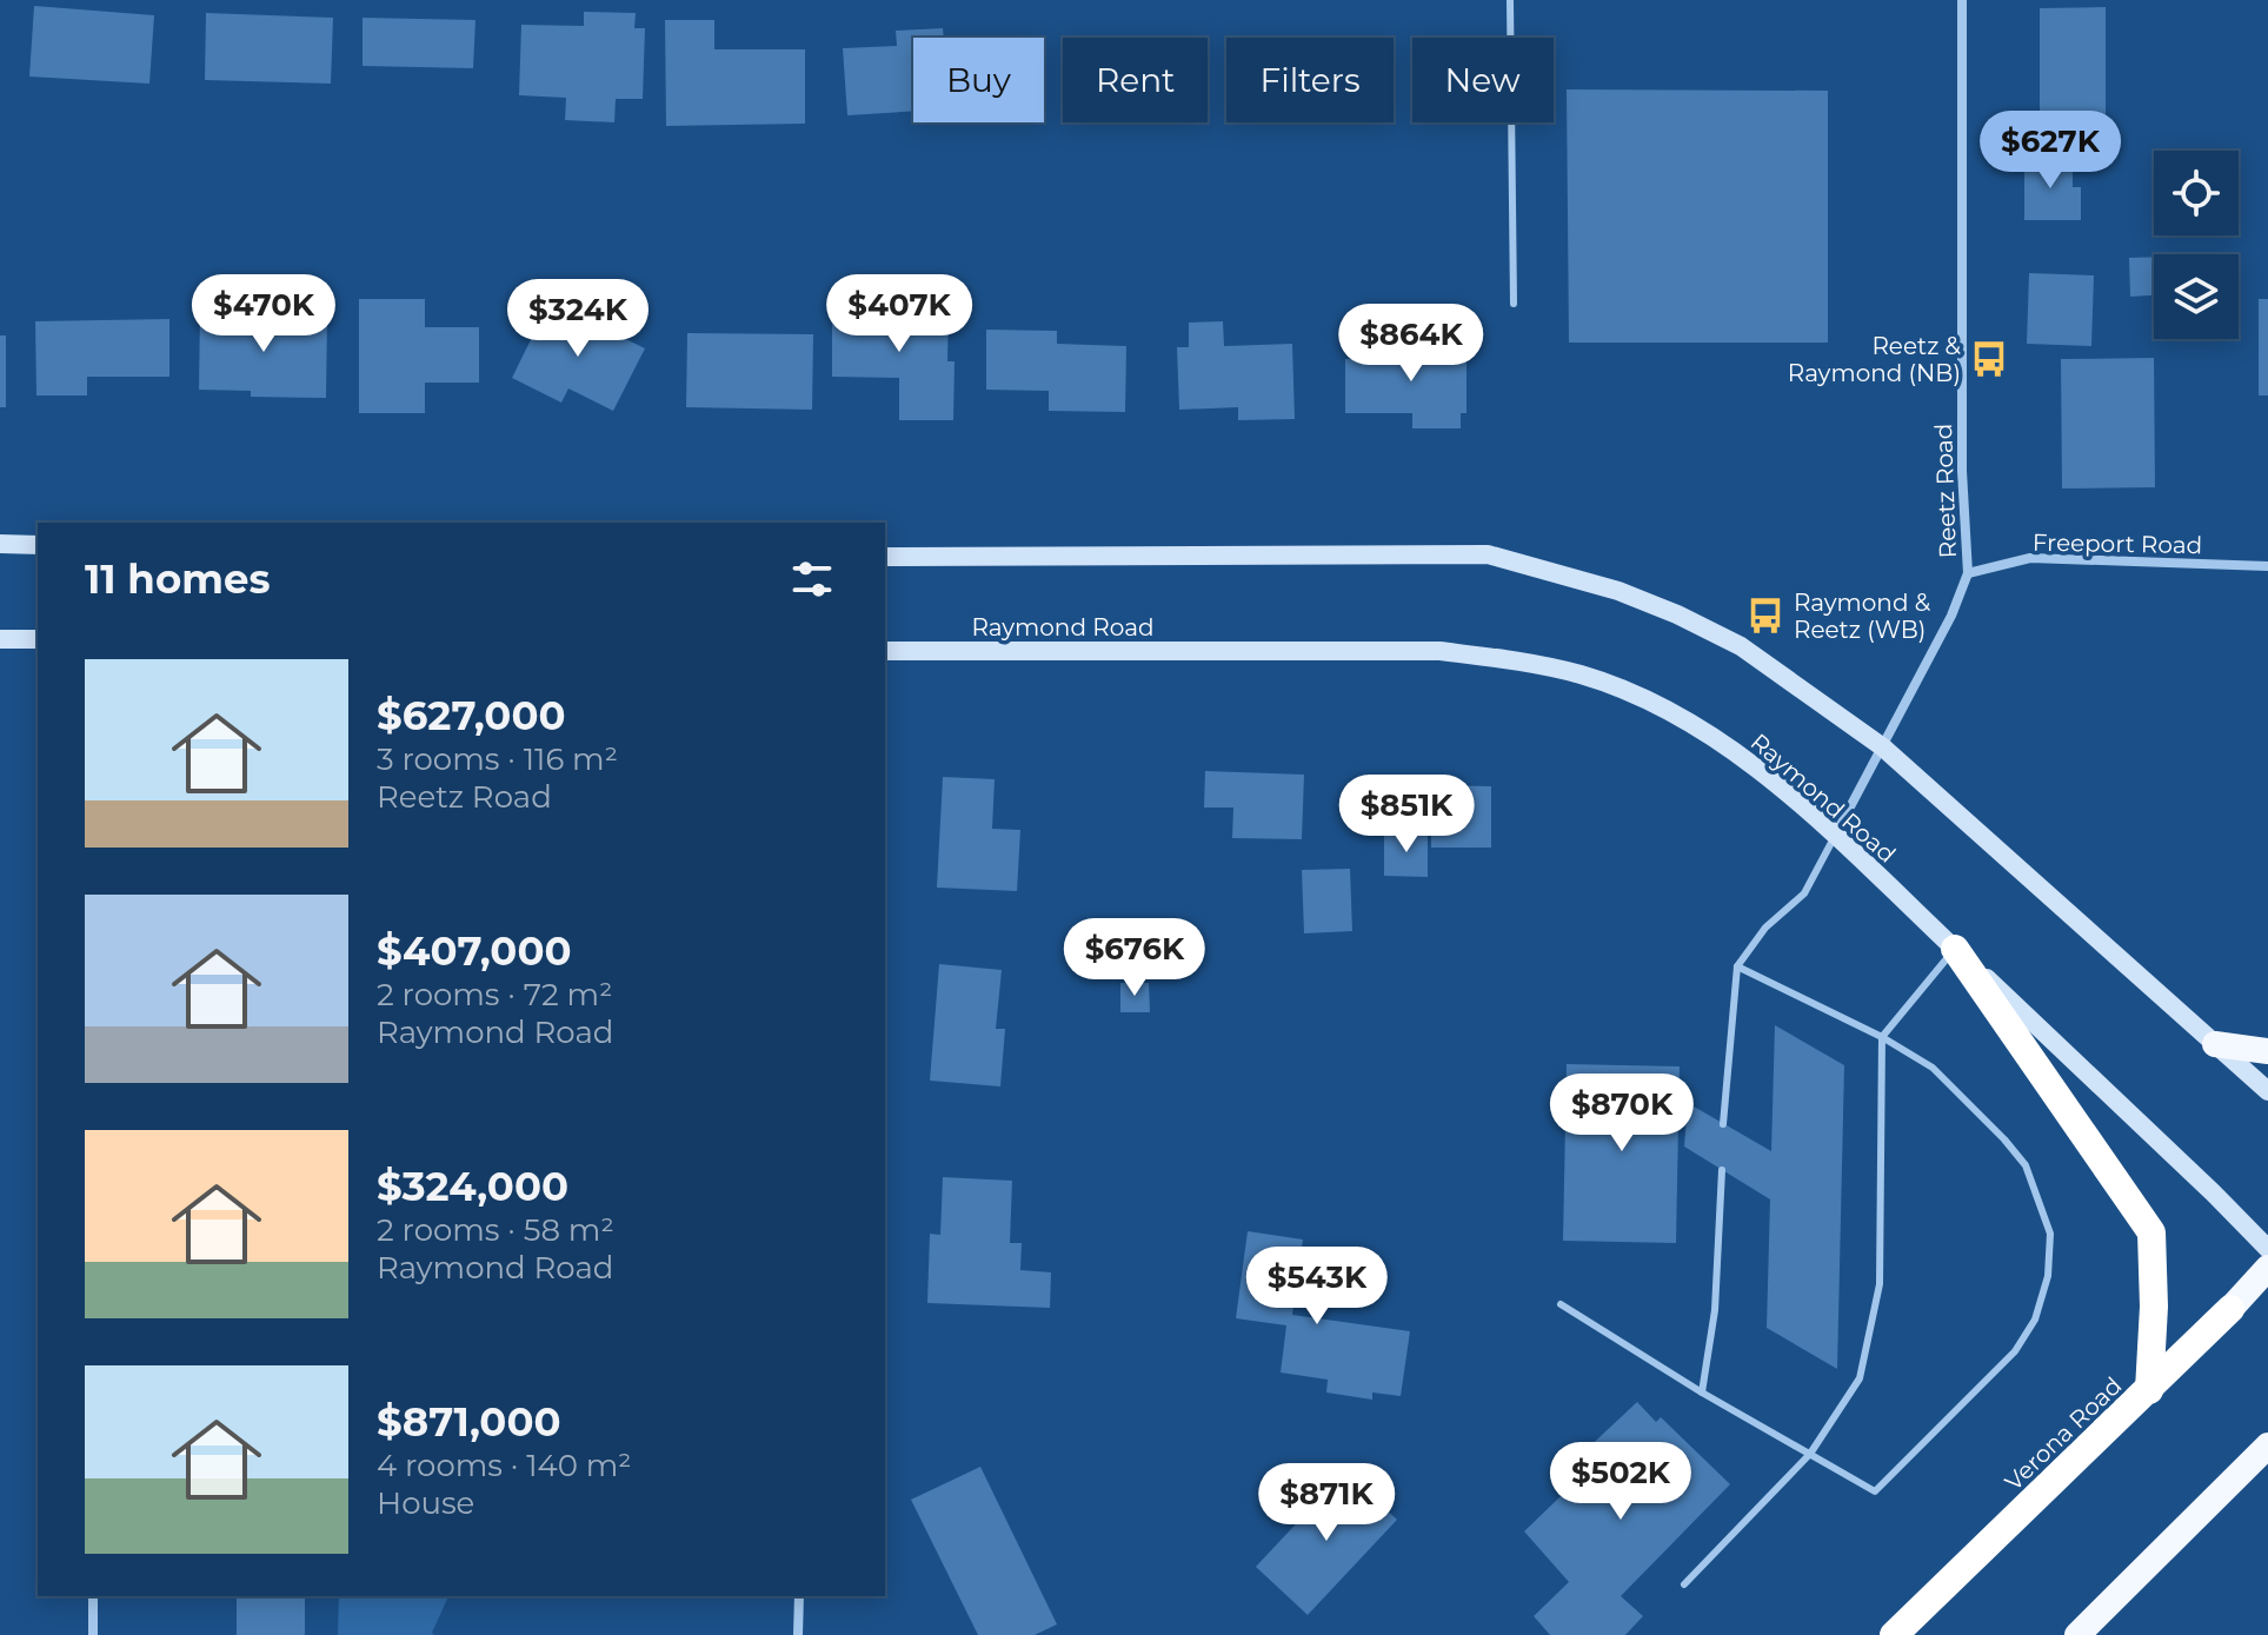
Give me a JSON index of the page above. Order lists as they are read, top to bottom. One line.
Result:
{"streets":{"highway":["Verona Road"],"main road":["Raymond Road"],"street":["Reetz Road","Freeport Road"]},"crossings":[["Reetz Road","Freeport Road"],["Reetz Road","Raymond Road"]],"places":{"bus stop":["Reetz & Raymond (NB)","Raymond & Reetz (WB)"]},"page":{"chip":["Buy","Rent","Filters","New"],"price":["$627K","$470K","$407K","$324K","$864K","$851K","$676K","$870K","$543K","$502K","$871K"],"heading":"11 homes","list":[{"name":"$627,000","note":"3 rooms · 116 m² · Reetz Road"},{"name":"$407,000","note":"2 rooms · 72 m² · Raymond Road"},{"name":"$324,000","note":"2 rooms · 58 m² · Raymond Road"},{"name":"$871,000","note":"4 rooms · 140 m² · House"}]}}
